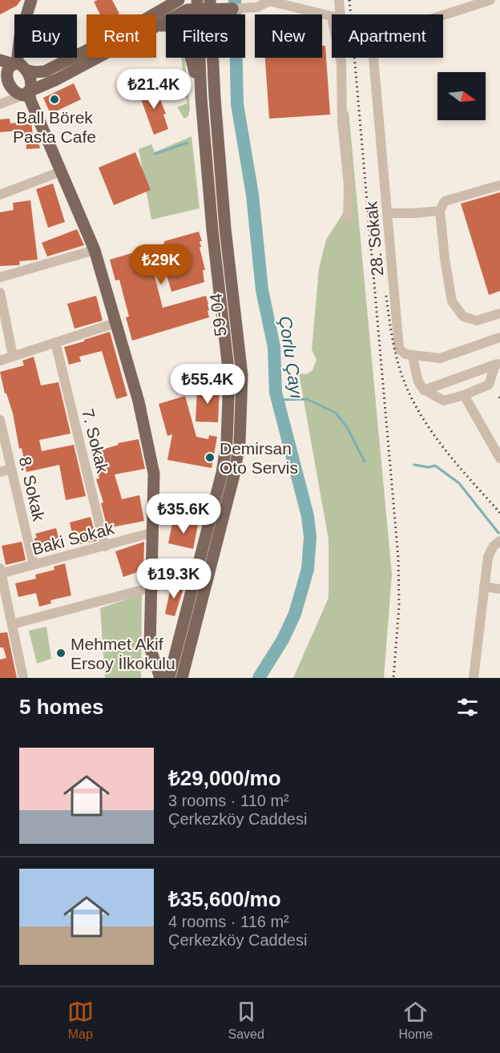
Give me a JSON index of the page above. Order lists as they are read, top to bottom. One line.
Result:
{"streets":{"main road":["59-04"],"street":["28. Sokak","7. Sokak","8. Sokak","Baki Sokak"]},"crossings":[["7. Sokak","Baki Sokak"],["8. Sokak","Baki Sokak"]],"water":["Çorlu Çayı"],"places":["Ball Börek Pasta Cafe","Demirsan Oto Servis","Mehmet Akif Ersoy İlkokulu"],"north":"right","page":{"chip":["Buy","Rent","Filters","New","Apartment"],"price":["₺21.4K","₺29K","₺55.4K","₺35.6K","₺19.3K"],"heading":"5 homes","list":[{"name":"₺29,000/mo","note":"3 rooms · 110 m² · Çerkezköy Caddesi"},{"name":"₺35,600/mo","note":"4 rooms · 116 m² · Çerkezköy Caddesi"}],"tabs":["Map","Saved","Home"]}}
